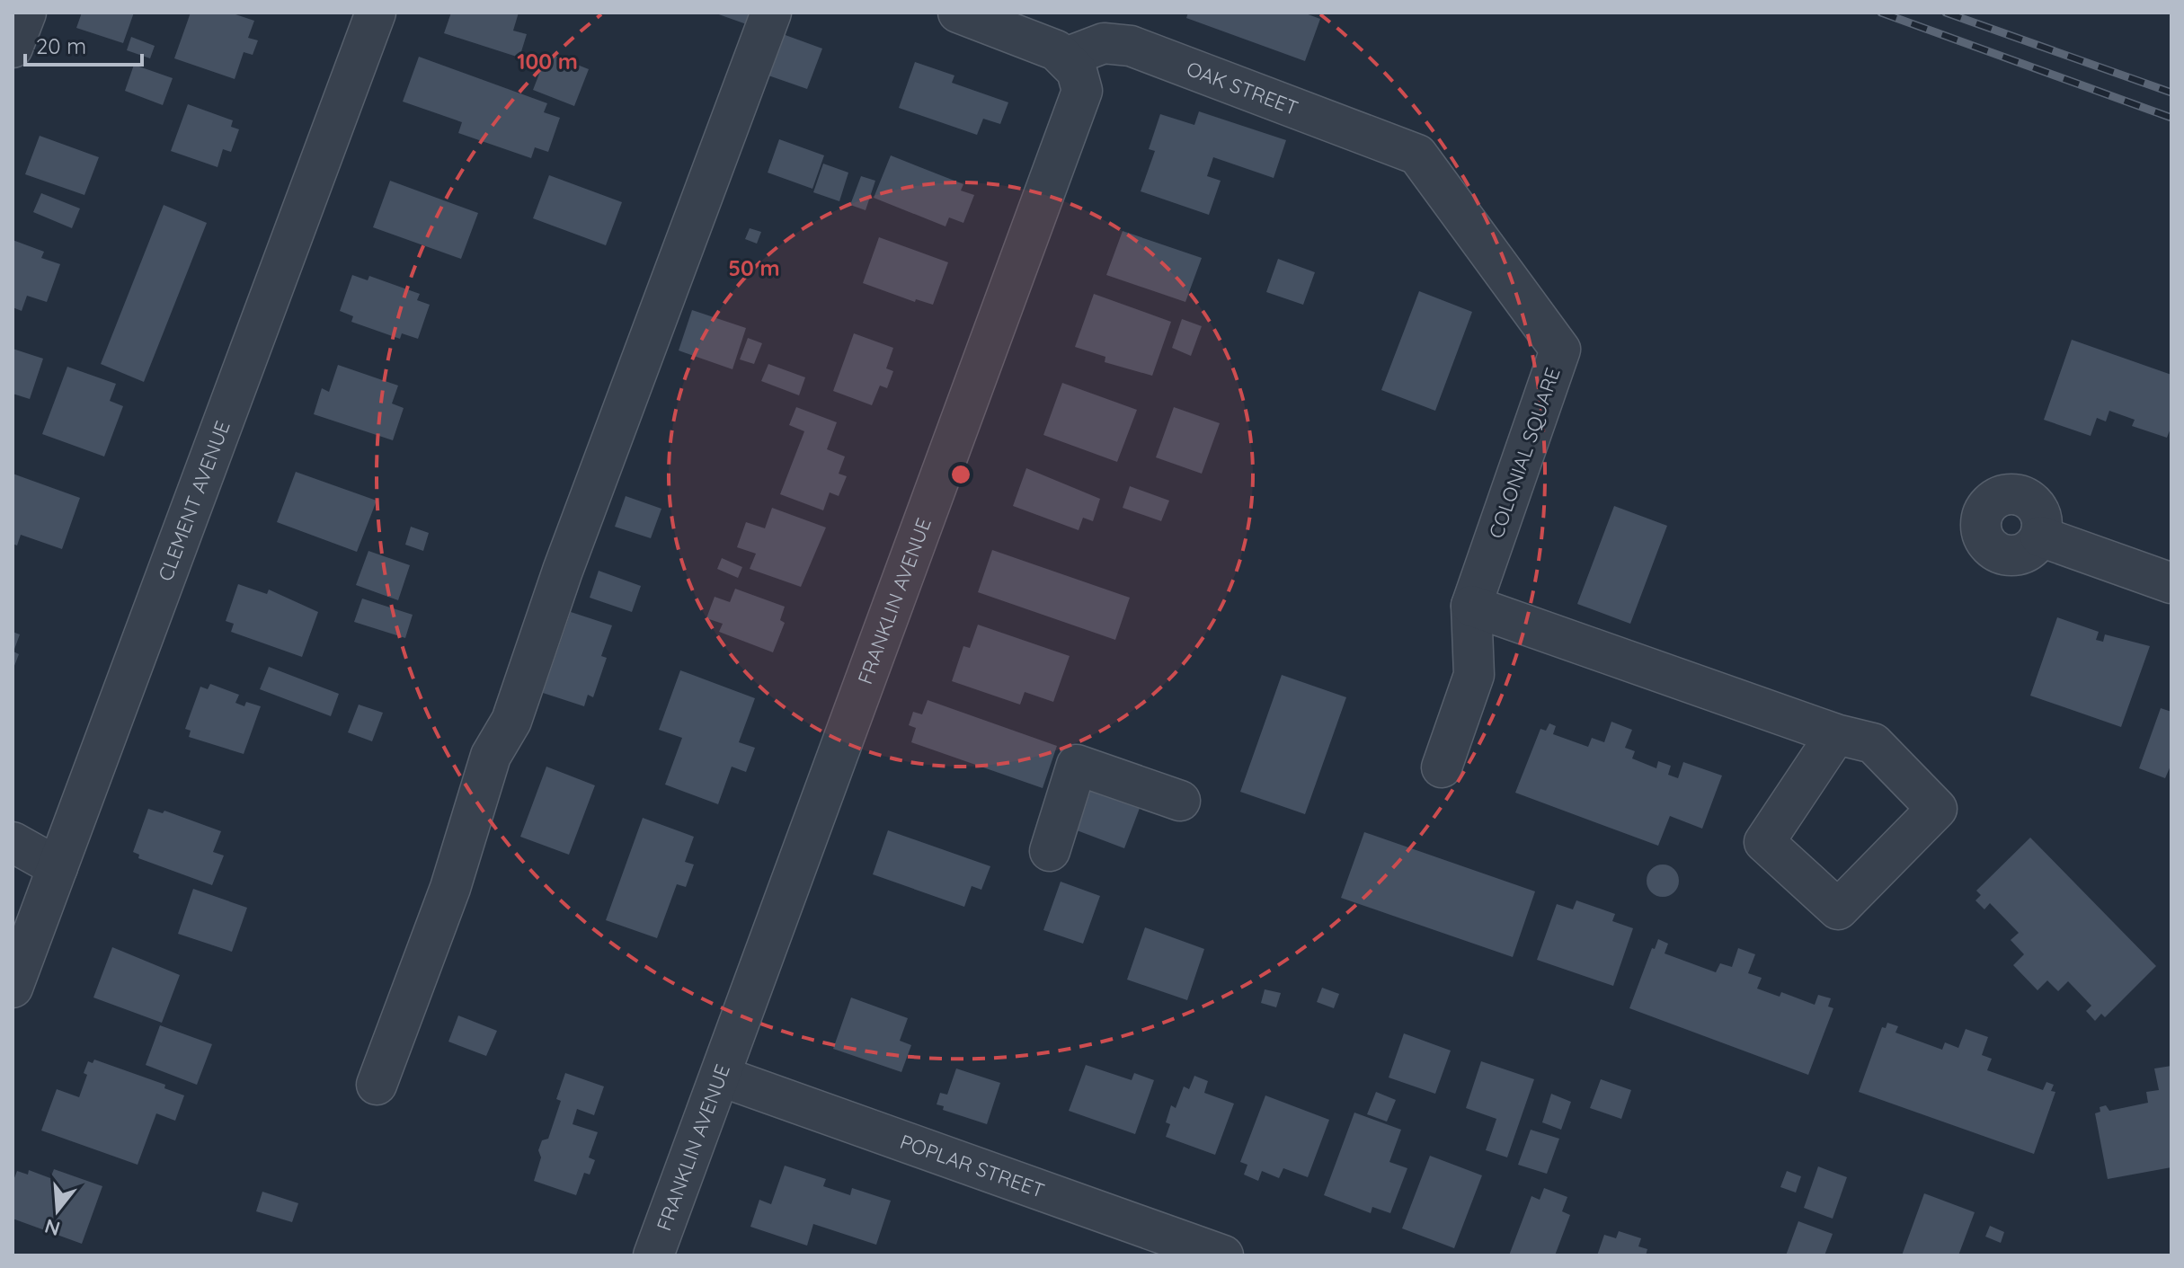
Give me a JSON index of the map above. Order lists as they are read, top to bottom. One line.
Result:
{"streets":{"street":["OAK STREET","COLONIAL SQUARE","CLEMENT AVENUE","FRANKLIN AVENUE","POPLAR STREET"]},"crossings":[["OAK STREET","COLONIAL SQUARE"],["OAK STREET","FRANKLIN AVENUE"],["FRANKLIN AVENUE","POPLAR STREET"]],"scale_bar":"20 m","north":"bottom","rings":["100 m","50 m"]}
